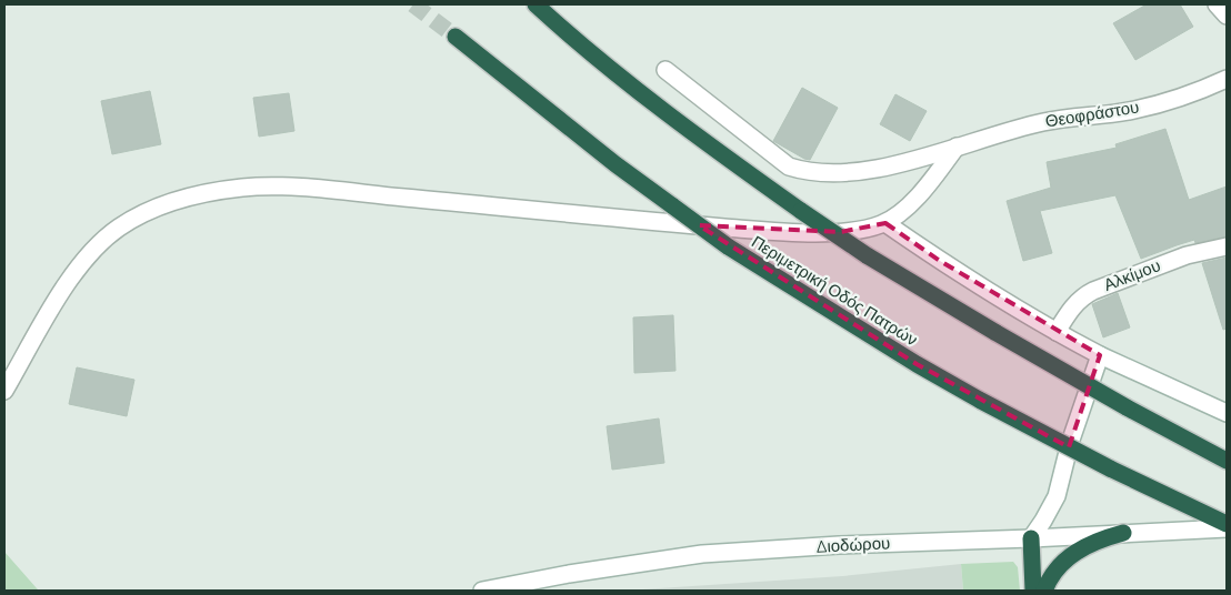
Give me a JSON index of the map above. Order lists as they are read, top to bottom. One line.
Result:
{"streets":{"highway":["Περιμετρική Οδός Πατρών"],"street":["Θεοφράστου","Αλκίμου","Διοδώρου"]}}
